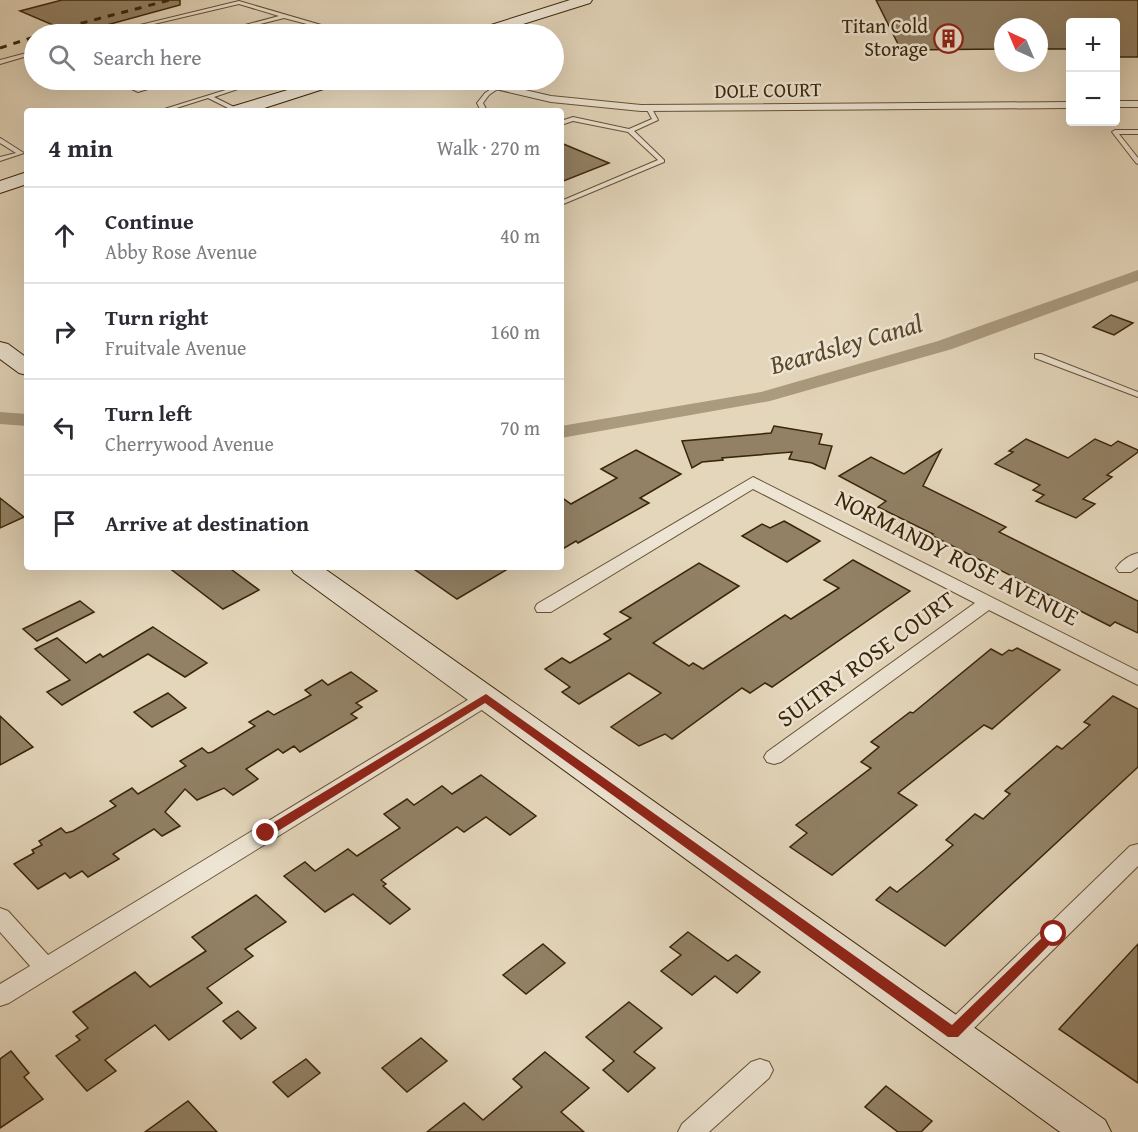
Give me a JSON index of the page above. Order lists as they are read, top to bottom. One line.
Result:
{"streets":{"street":["DOLE COURT","NORMANDY ROSE AVENUE","SULTRY ROSE COURT"]},"crossings":[["NORMANDY ROSE AVENUE","SULTRY ROSE COURT"]],"water":["Beardsley Canal"],"places":{"building":["Titan Cold Storage"]},"north":"top left","page":{"map_buttons":["+","−"],"search":"Search here","heading":["4 min","Walk · 270 m"],"list":[["Continue","Abby Rose Avenue","40 m"],["Turn right","Fruitvale Avenue","160 m"],["Turn left","Cherrywood Avenue","70 m"],"Arrive at destination"]}}
